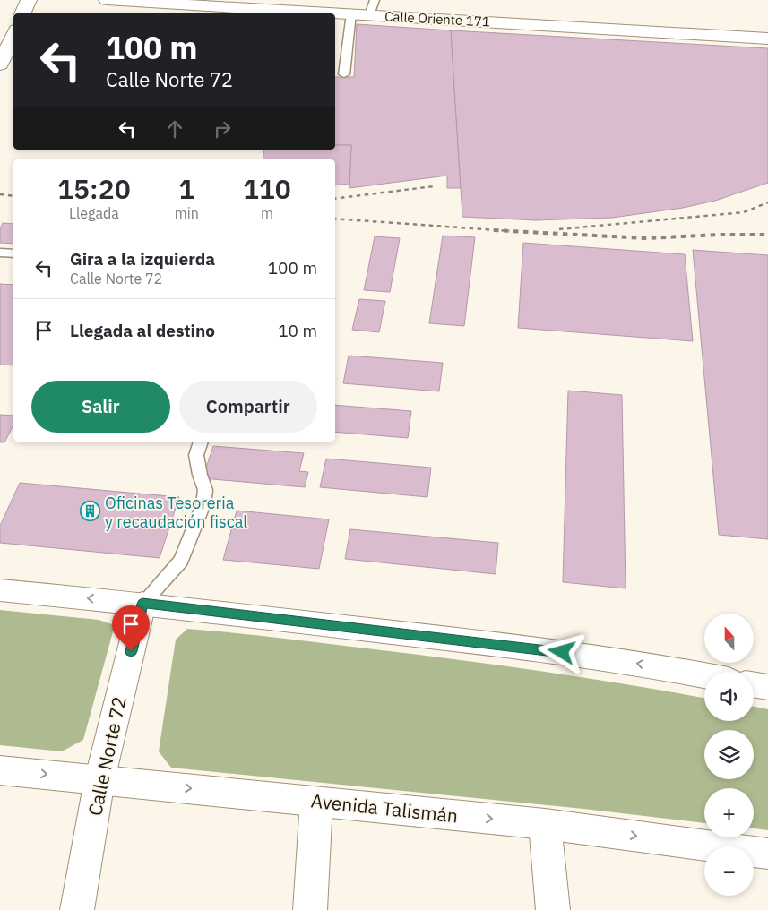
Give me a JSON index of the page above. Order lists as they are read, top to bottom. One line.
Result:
{"streets":{"street":["Calle Oriente 171","Calle Norte 72","Avenida Talismán"]},"crossings":[["Calle Norte 72","Avenida Talismán"]],"places":{"building":["Oficinas Tesoreria y recaudación fiscal"]},"north":"top","page":{"turn":["100 m","Calle Norte 72"],"eta":["15:20","Llegada","1","min","110","m"],"list":[{"name":"Gira a la izquierda","note":"Calle Norte 72","value":"100 m"},{"name":"Llegada al destino","value":"10 m"}],"buttons":["Salir","Compartir"],"map_buttons":["+","−"]}}
